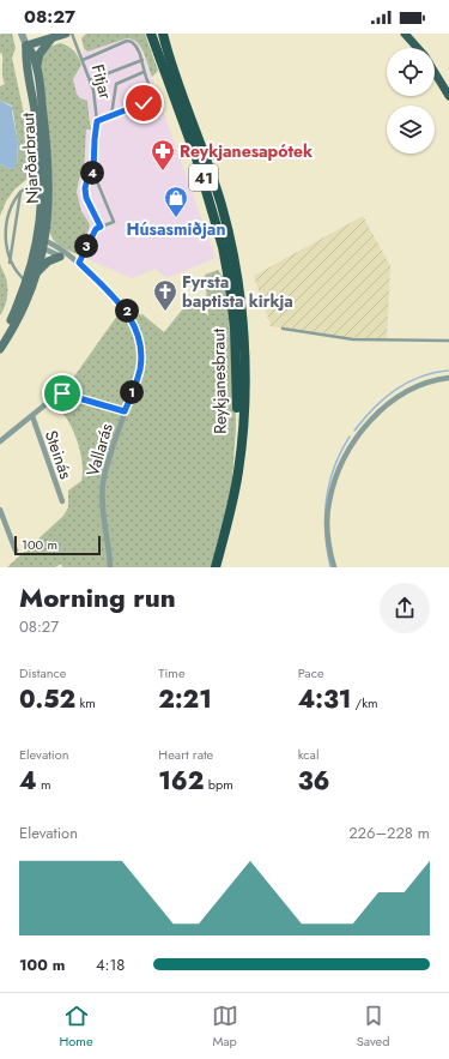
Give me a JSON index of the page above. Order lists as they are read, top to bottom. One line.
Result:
{"streets":{"highway":["41","Reykjanesbraut"],"main road":["Njarðarbraut"],"street":["Vallarás","Steinás"],"lane":["Fitjar"]},"crossings":[["Fitjar","Vallarás"],["Njarðarbraut","Vallarás"],["Vallarás","Steinás"]],"places":{"pharmacy":["Reykjanesapótek"],"shop":["Húsasmiðjan"],"church":["Fyrsta baptista kirkja"]},"scale_bar":"100 m","page":{"status":"08:27","pins":["4","3","2","1"],"scale":"100 m","heading":["Morning run","08:27"],"stats":[["Distance","0.52 km"],["Time","2:21"],["Pace","4:31 /km"],["Elevation","4 m"],["Heart rate","162 bpm"],["kcal","36"]],"chart":["Elevation","226–228 m"],"list":[{"name":"100 m","note":"4:18"}],"tabs":["Home","Map","Saved"]}}
